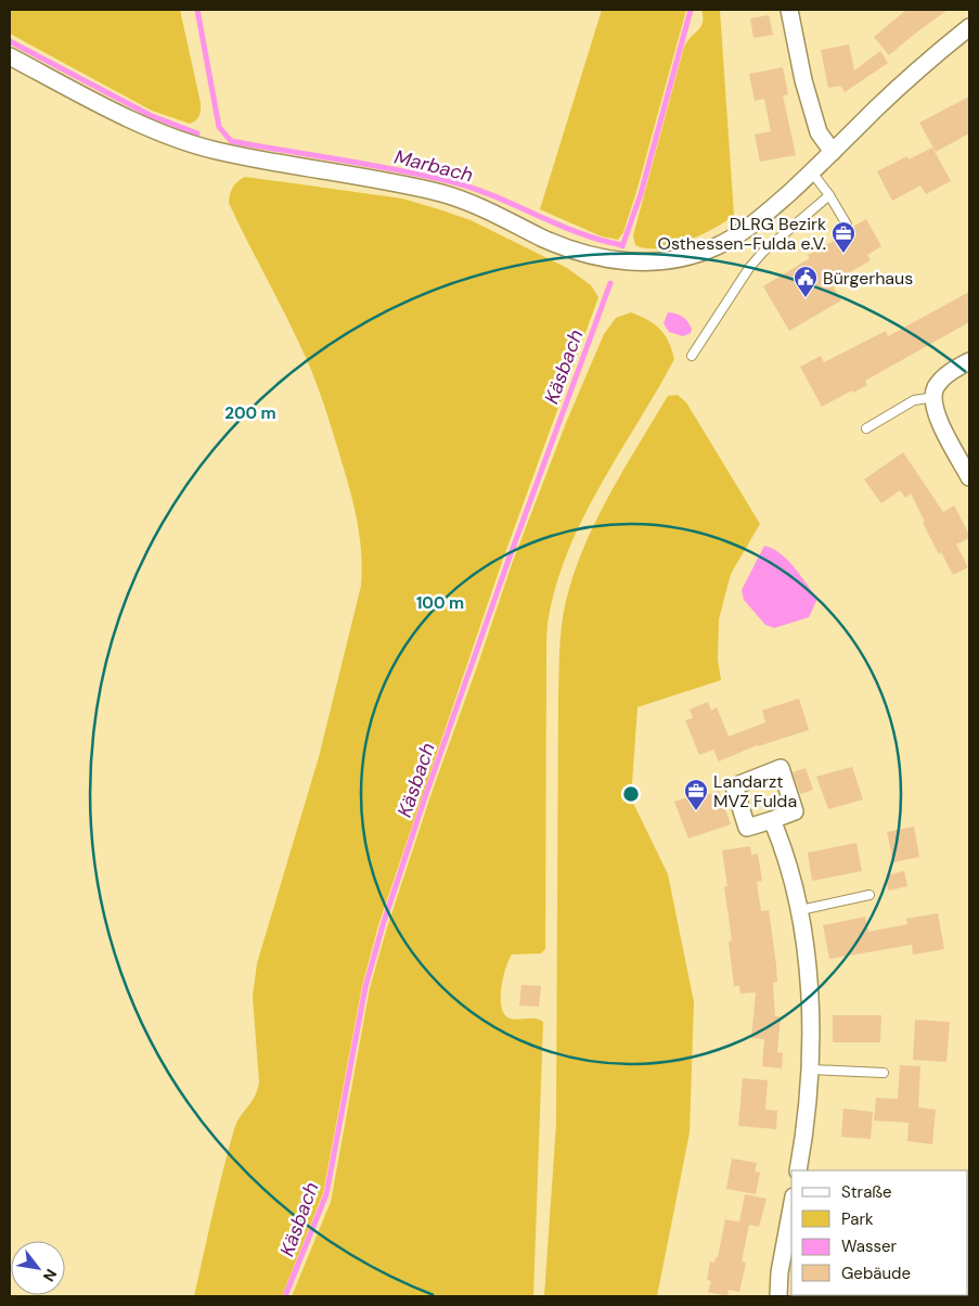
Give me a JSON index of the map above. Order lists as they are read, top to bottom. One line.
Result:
{"water":["Marbach","Käsbach"],"places":{"office":["DLRG Bezirk Osthessen-Fulda e.V.","Landarzt MVZ Fulda"],"public building":["Bürgerhaus"]},"legend":["Straße","Park","Wasser","Gebäude"],"north":"bottom right","rings":["200 m","100 m"]}
